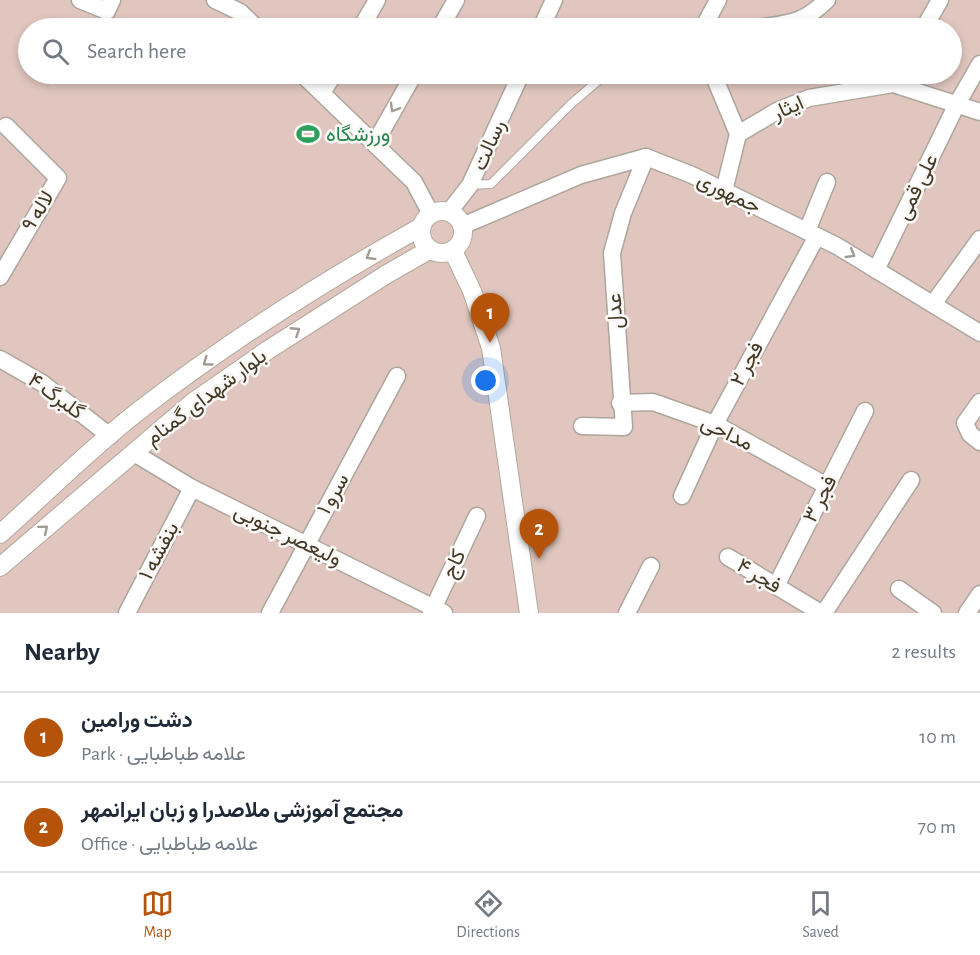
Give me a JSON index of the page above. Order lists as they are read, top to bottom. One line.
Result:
{"streets":{"street":["ایثار","رسالت","علی قمی","جمهوری","لاله ۹","عدل","فجر ۲","گلبرگ ۴","بلوار شهدای گمنام","مداحی","سرو ۱","فجر ۳","ولیعصر جنوبی","بنفشه ۱","کاج","فجر ۴"]},"crossings":[["ایثار","علی قمی"],["رسالت","بلوار شهدای گمنام"],["علی قمی","جمهوری"],["جمهوری","عدل"],["جمهوری","فجر ۲"],["عدل","مداحی"],["فجر ۲","مداحی"],["گلبرگ ۴","بلوار شهدای گمنام"],["بلوار شهدای گمنام","ولیعصر جنوبی"],["مداحی","فجر ۳"],["سرو ۱","ولیعصر جنوبی"],["فجر ۳","فجر ۴"],["ولیعصر جنوبی","بنفشه ۱"],["ولیعصر جنوبی","کاج"]],"places":{"sports":["ورزشگاه"]},"page":{"search":"Search here","pins":["1","2"],"heading":["Nearby","2 results"],"list":[{"mark":"1","name":"دشت ورامین","note":"Park · علامه طباطبایی","value":"10 m"},{"mark":"2","name":"مجتمع آموزشی ملاصدرا و زبان ایرانمهر","note":"Office · علامه طباطبایی","value":"70 m"}],"nav":["Map","Directions","Saved"]}}
